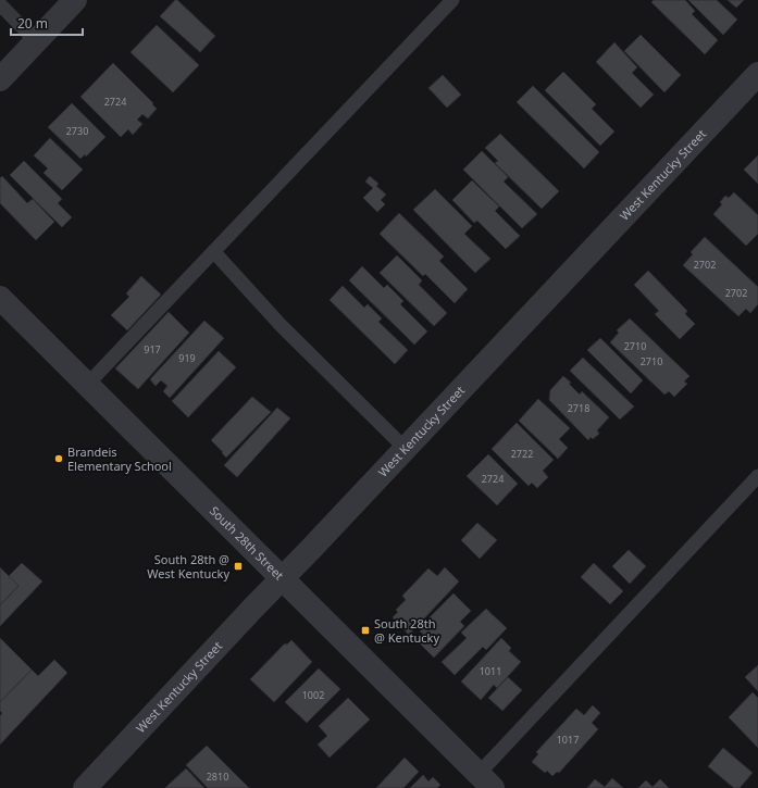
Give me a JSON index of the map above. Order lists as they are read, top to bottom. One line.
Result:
{"streets":{"street":["West Kentucky Street","South 28th Street"]},"crossings":[["West Kentucky Street","South 28th Street"]],"places":{"other":["Brandeis Elementary School"],"transit":["South 28th @ West Kentucky","South 28th @ Kentucky"]},"house_numbers":["2724","2730","2702","2702","2710","917","919","2710","2718","2722","2724","1011","1002","1017","2810"],"scale_bar":"20 m"}
